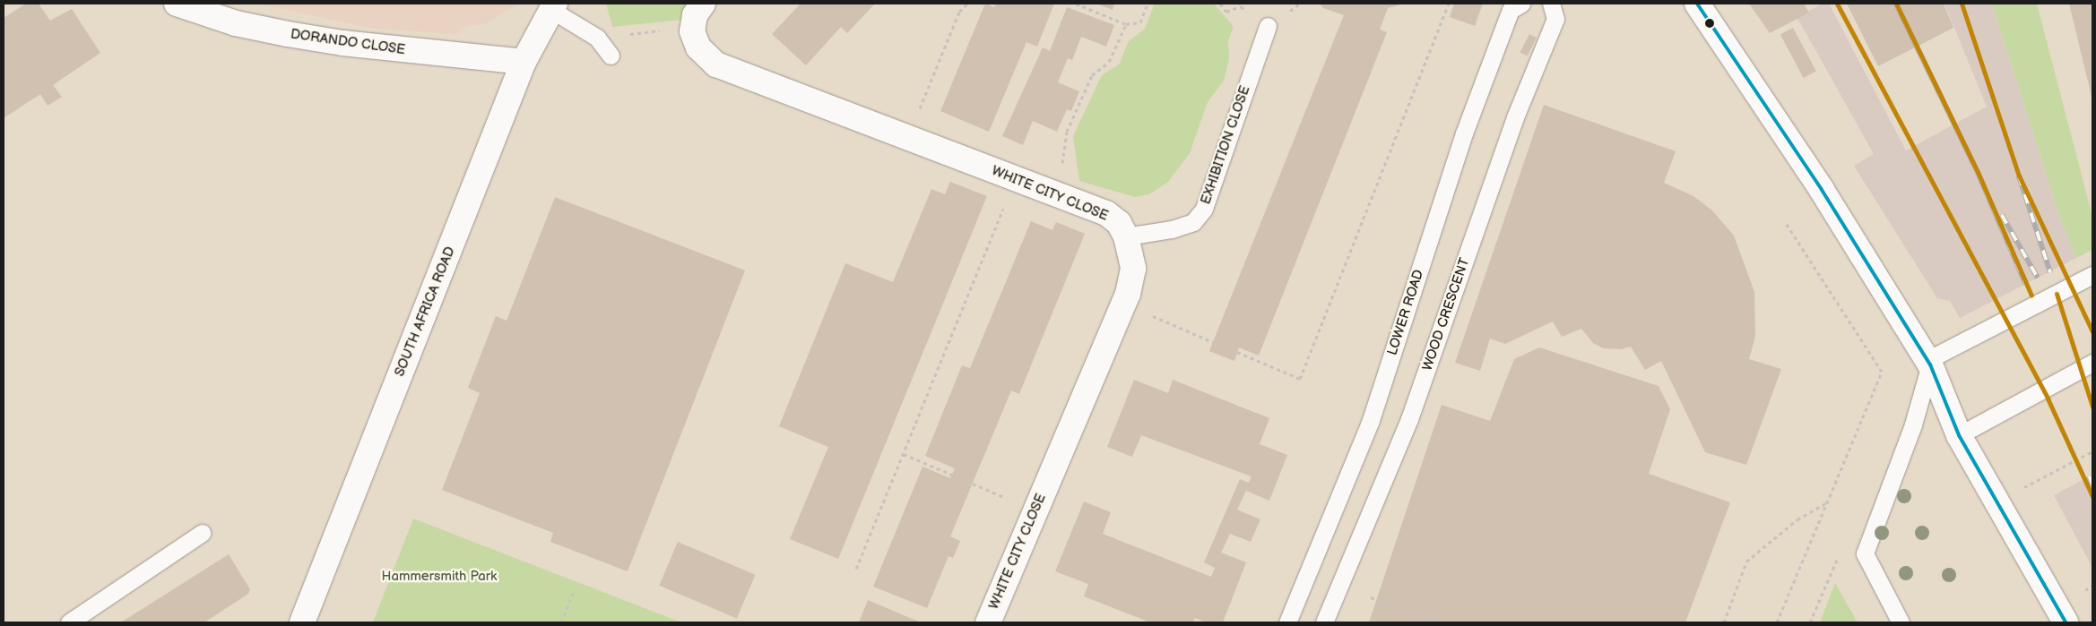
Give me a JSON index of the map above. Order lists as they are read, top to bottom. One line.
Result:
{"streets":{"street":["DORANDO CLOSE","WHITE CITY CLOSE","SOUTH AFRICA ROAD"],"lane":["EXHIBITION CLOSE","LOWER ROAD","WOOD CRESCENT"]},"crossings":[["DORANDO CLOSE","SOUTH AFRICA ROAD"],["EXHIBITION CLOSE","WHITE CITY CLOSE"]],"parks":["Hammersmith Park"]}
